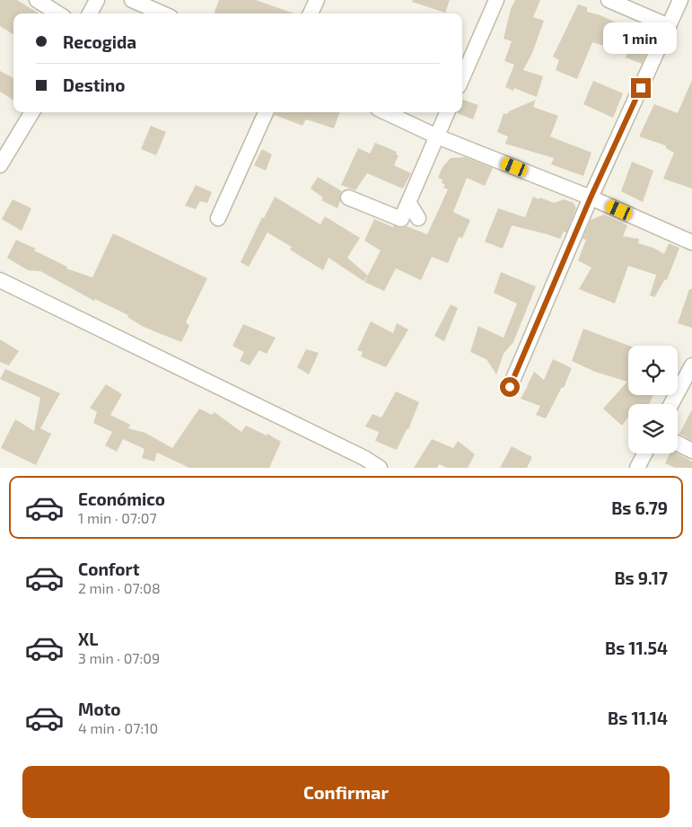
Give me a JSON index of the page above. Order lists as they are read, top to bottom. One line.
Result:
{"page":{"banner":["Recogida","Destino"],"bubble":"1 min","list":[{"name":"Económico","note":"1 min · 07:07","value":"Bs 6.79"},{"name":"Confort","note":"2 min · 07:08","value":"Bs 9.17"},{"name":"XL","note":"3 min · 07:09","value":"Bs 11.54"},{"name":"Moto","note":"4 min · 07:10","value":"Bs 11.14"}],"buttons":"Confirmar"}}
